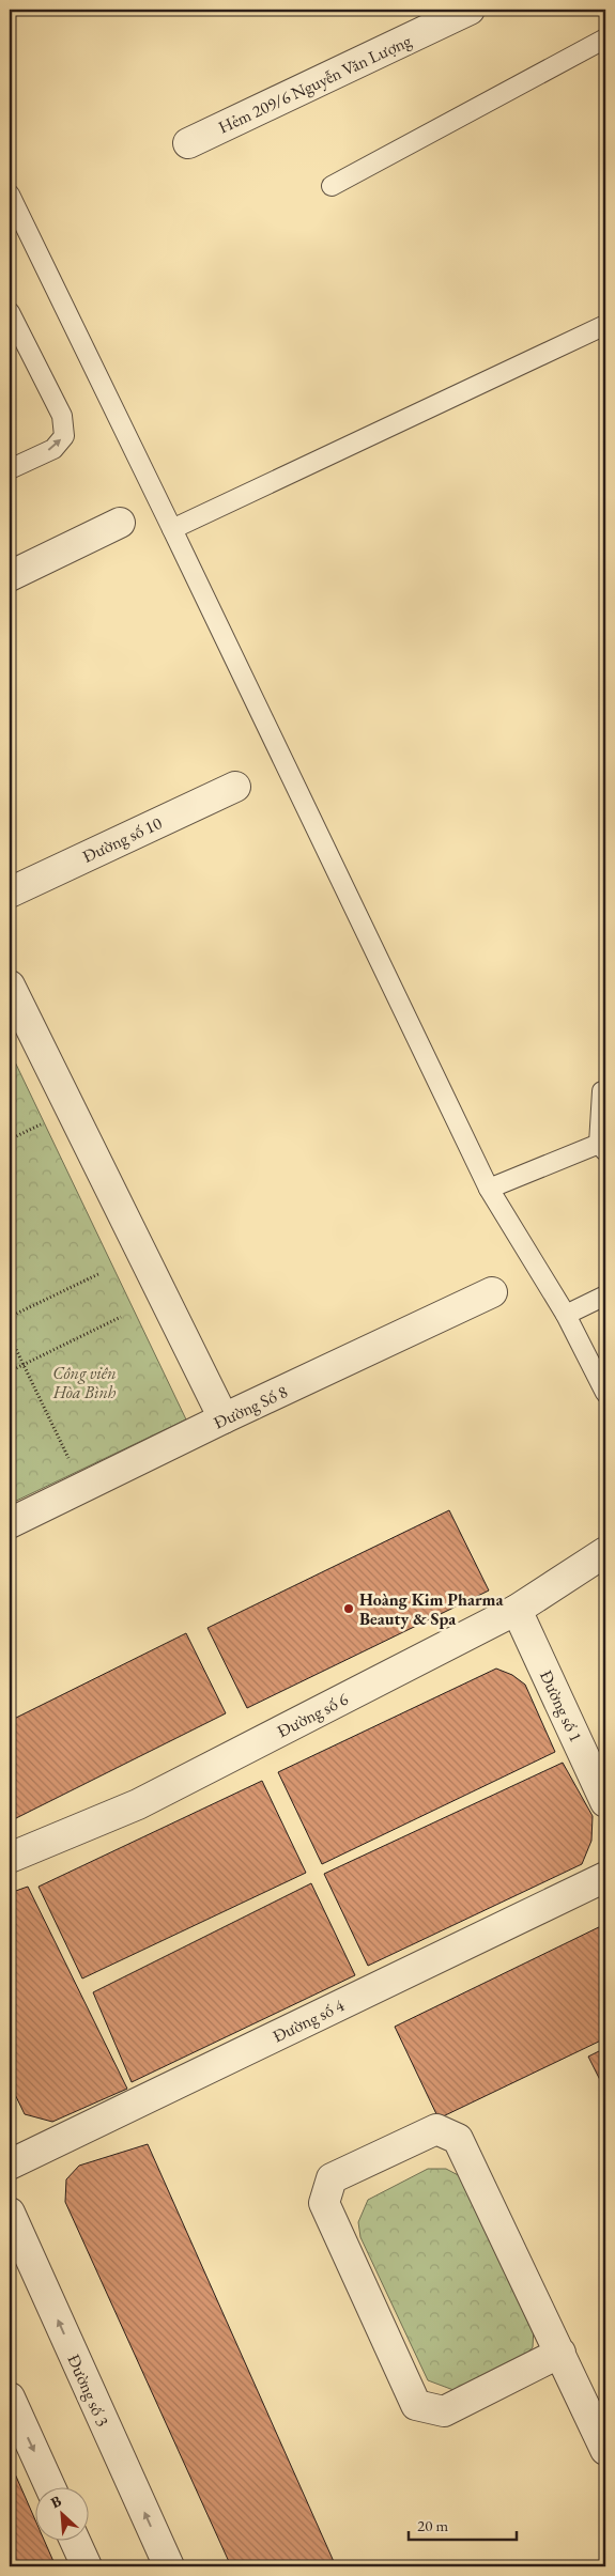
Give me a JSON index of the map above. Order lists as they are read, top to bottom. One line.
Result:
{"streets":{"street":["Hẻm 209/6 Nguyễn Văn Lượng","Đường số 10","Đường Số 8","Đường số 1","Đường số 6","Đường số 4","Đường số 3"]},"crossings":[["Đường số 1","Đường số 6"]],"parks":["Công viên Hòa Bình"],"places":["Hoàng Kim Pharma Beauty & Spa"],"scale_bar":"20 m","north":"top left"}
